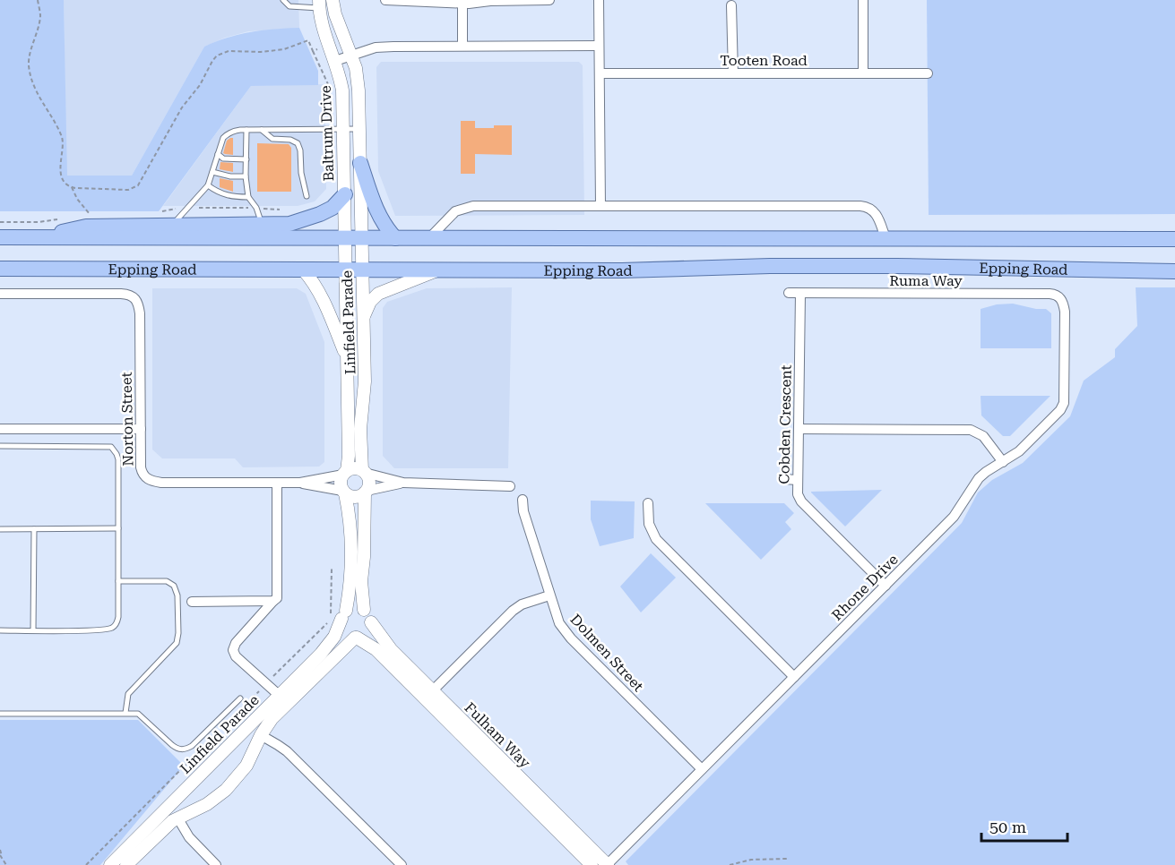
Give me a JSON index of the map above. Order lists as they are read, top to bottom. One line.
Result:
{"streets":{"main road":["Epping Road"],"street":["Tooten Road","Baltrum Drive","Ruma Way","Linfield Parade","Norton Street","Cobden Crescent","Rhone Drive","Dolmen Street","Fulham Way"]},"crossings":[["Baltrum Drive","Epping Road"],["Baltrum Drive","Linfield Parade"],["Epping Road","Linfield Parade"],["Ruma Way","Cobden Crescent"],["Ruma Way","Rhone Drive"],["Linfield Parade","Norton Street"],["Linfield Parade","Fulham Way"],["Cobden Crescent","Rhone Drive"],["Rhone Drive","Dolmen Street"],["Rhone Drive","Fulham Way"]],"scale_bar":"50 m"}
